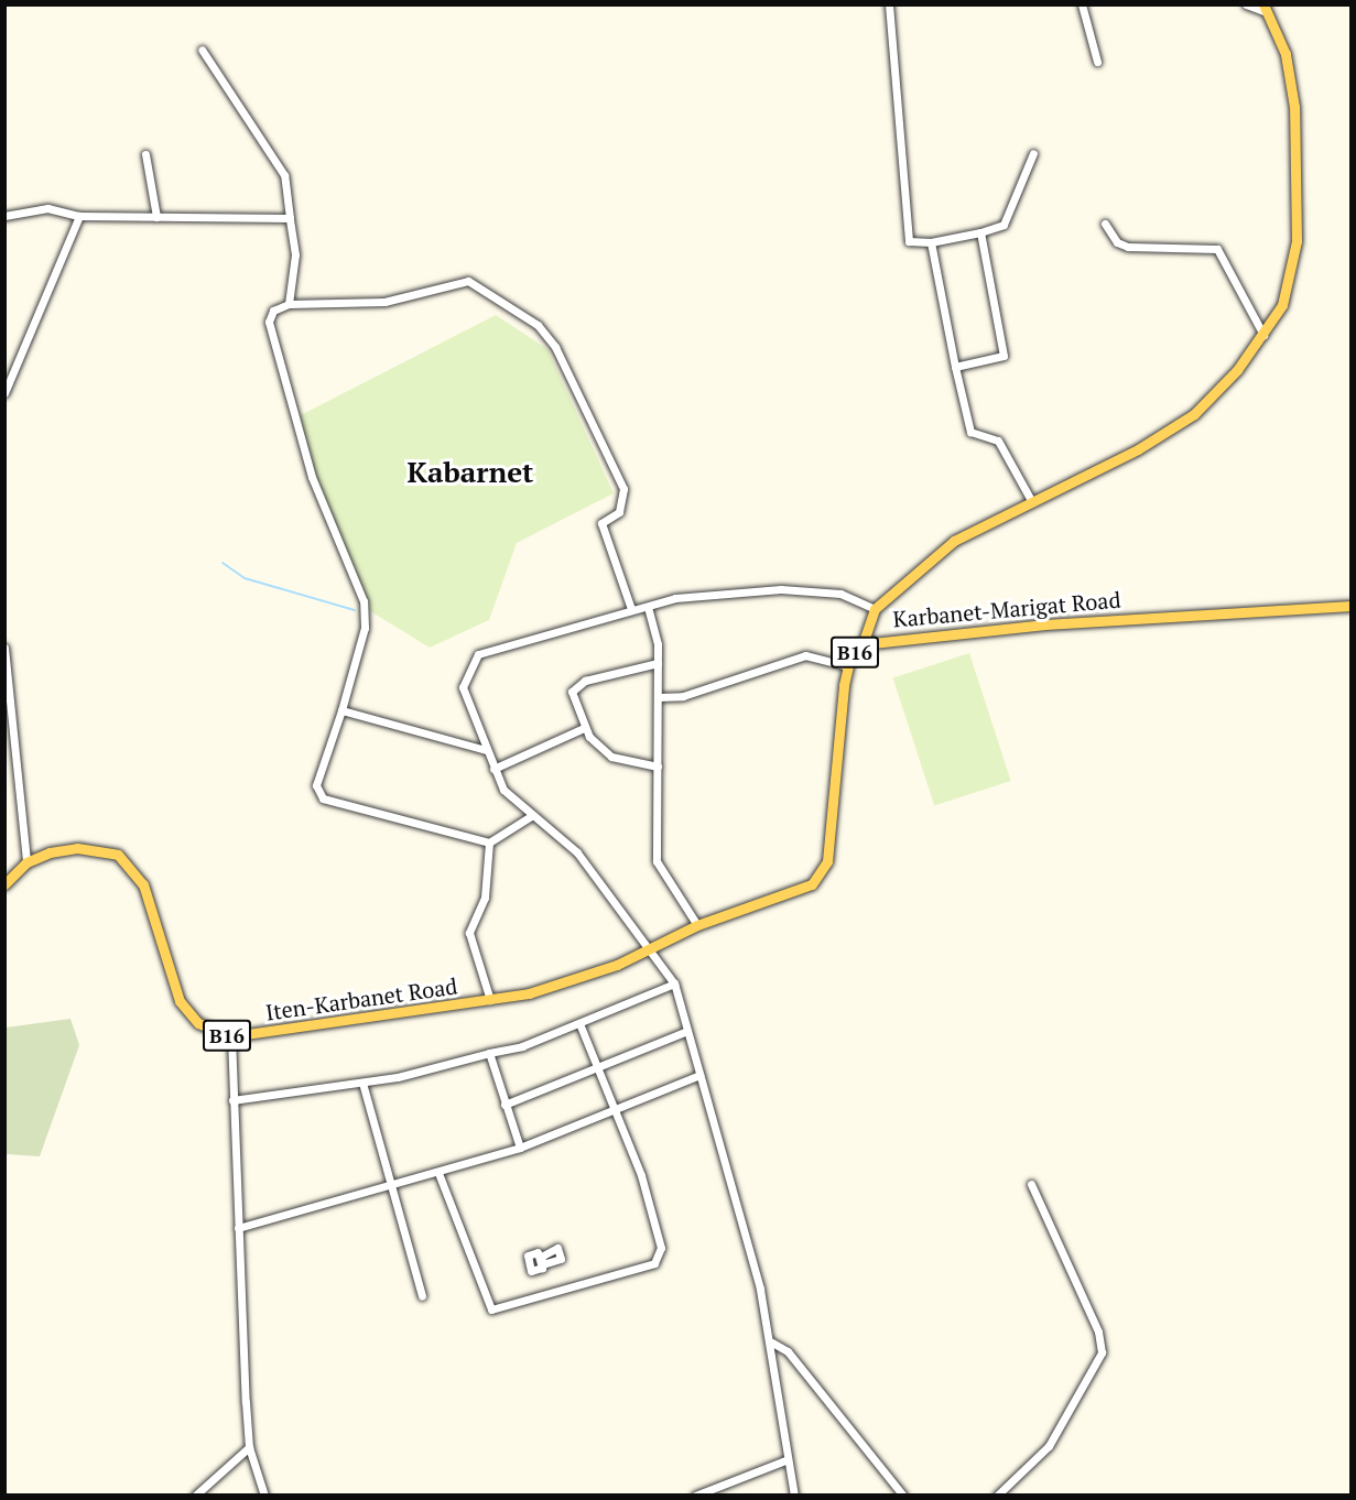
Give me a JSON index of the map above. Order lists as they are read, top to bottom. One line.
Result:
{"streets":{"main road":["Karbanet-Marigat Road","B16","Iten-Karbanet Road"]},"crossings":[["Karbanet-Marigat Road","B16"],["B16","Iten-Karbanet Road"]],"districts":["Kabarnet"]}
